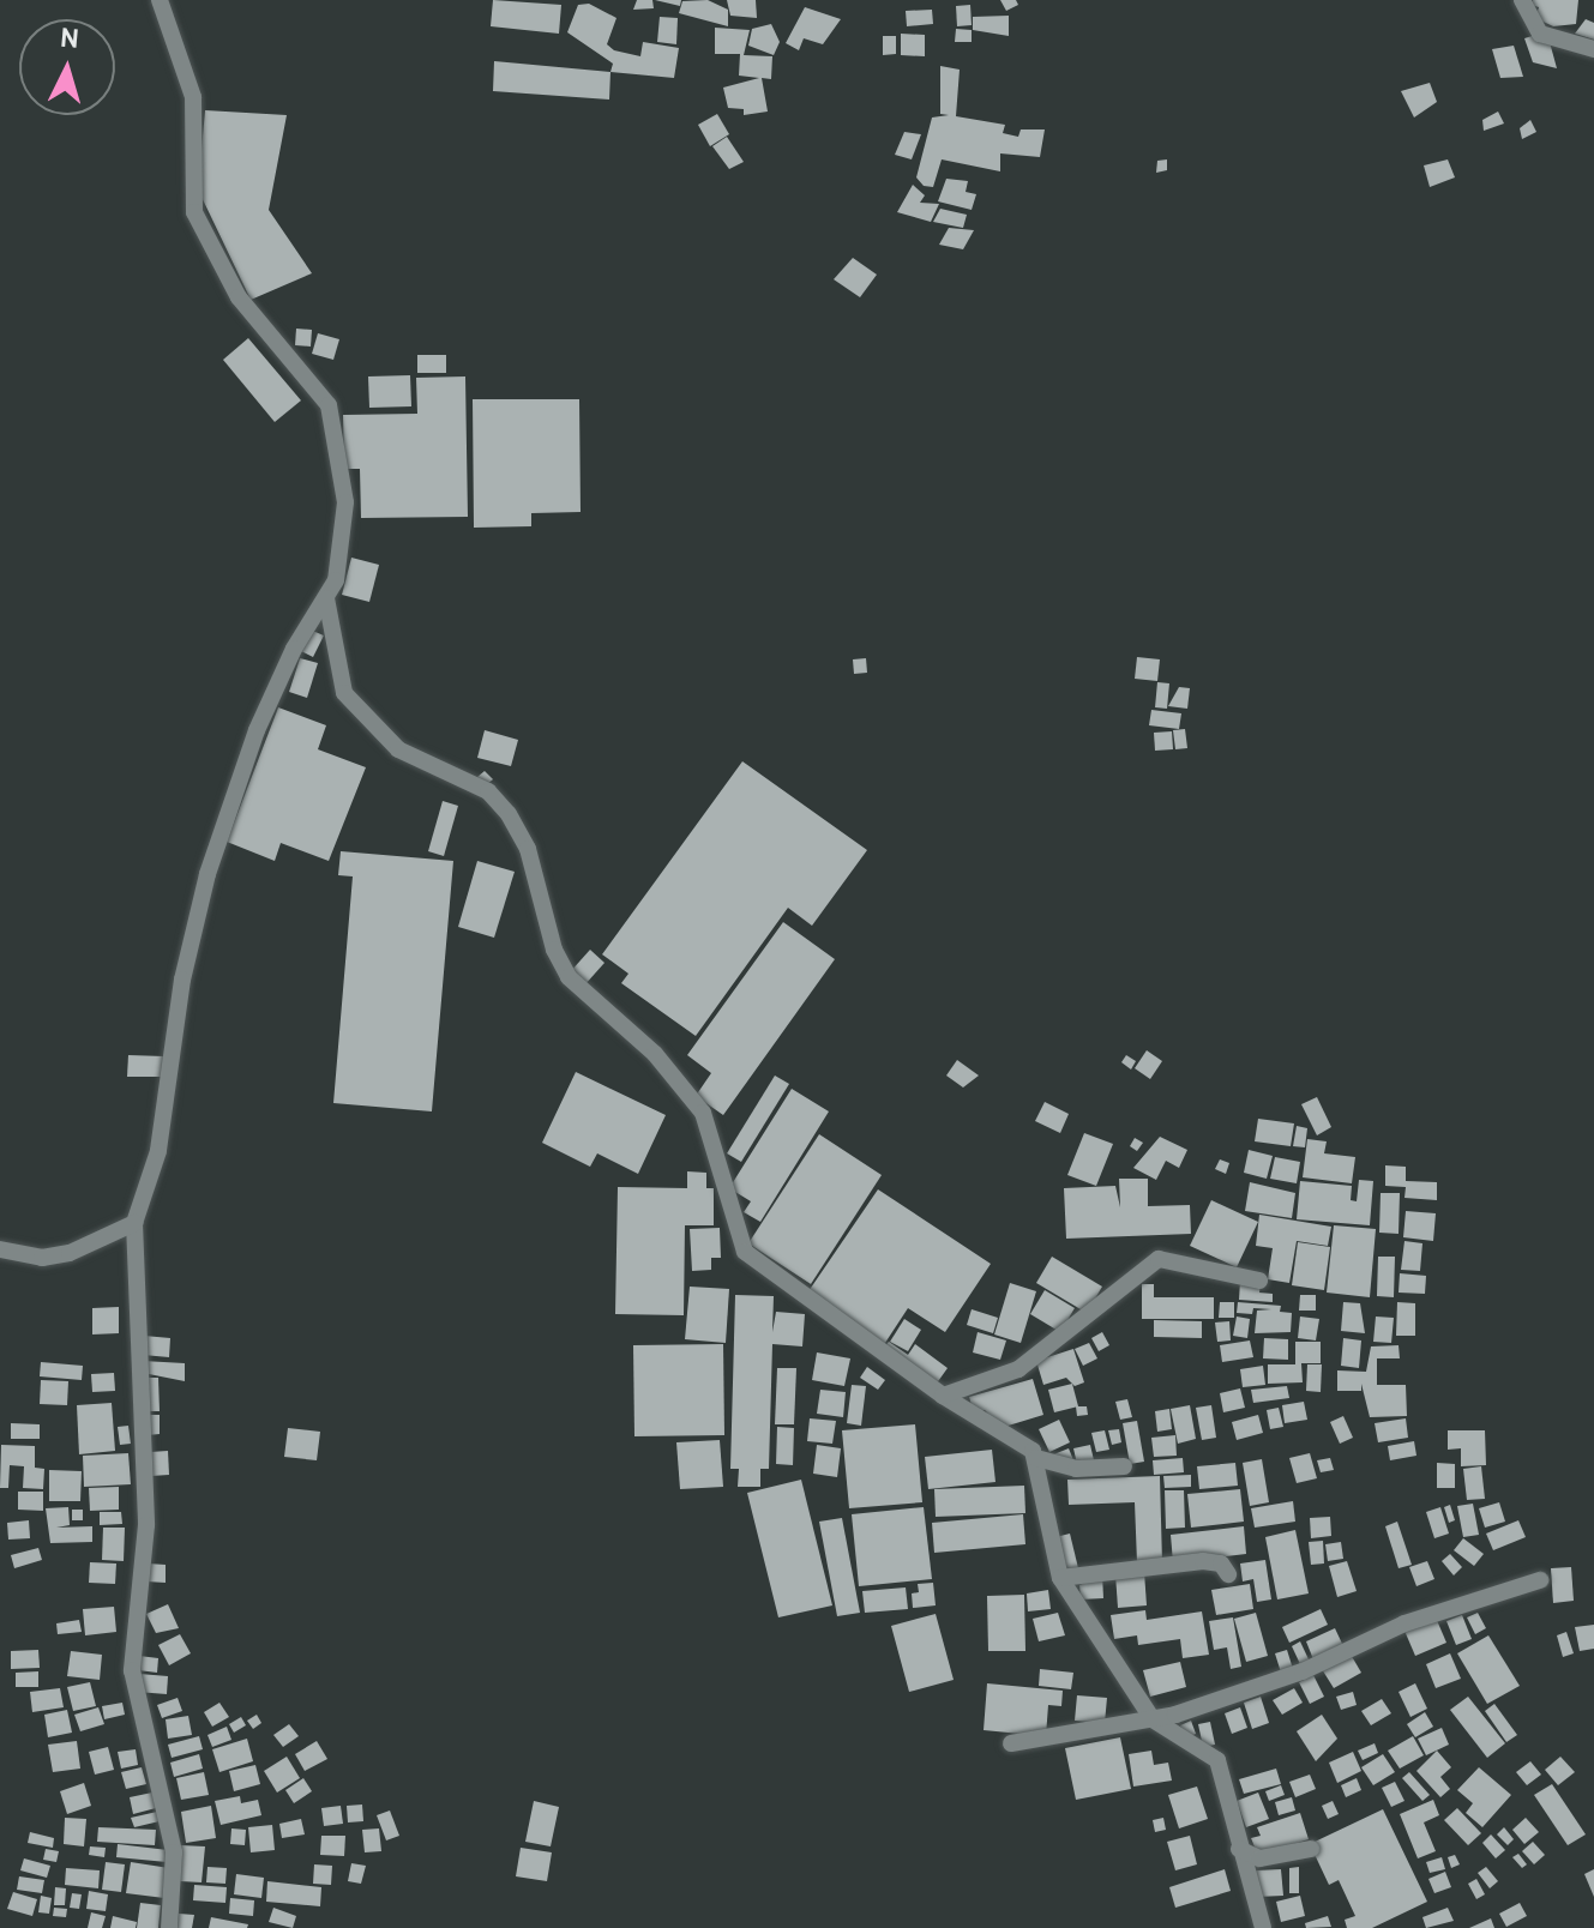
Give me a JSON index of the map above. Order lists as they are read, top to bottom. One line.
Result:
{"north":"top"}
